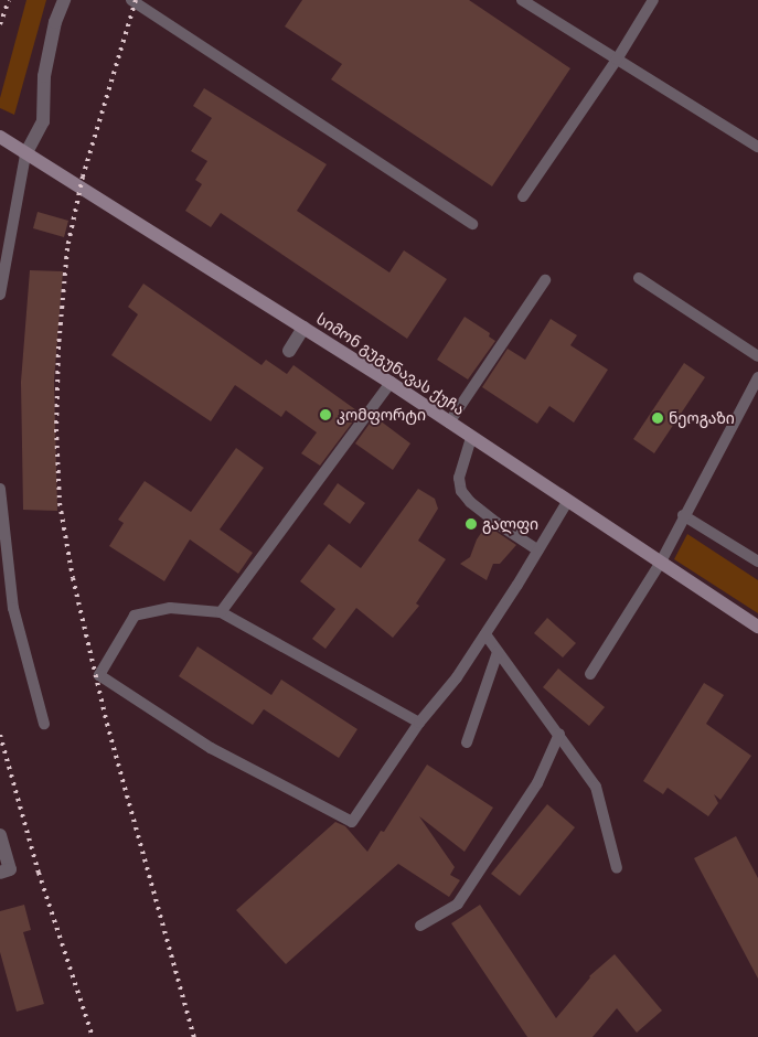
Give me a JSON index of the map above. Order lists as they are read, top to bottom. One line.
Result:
{"streets":{"main road":["სიმონ გუგუნავას ქუჩა"]},"places":["კომფორტი","ნეოგაზი","გალფი"]}
